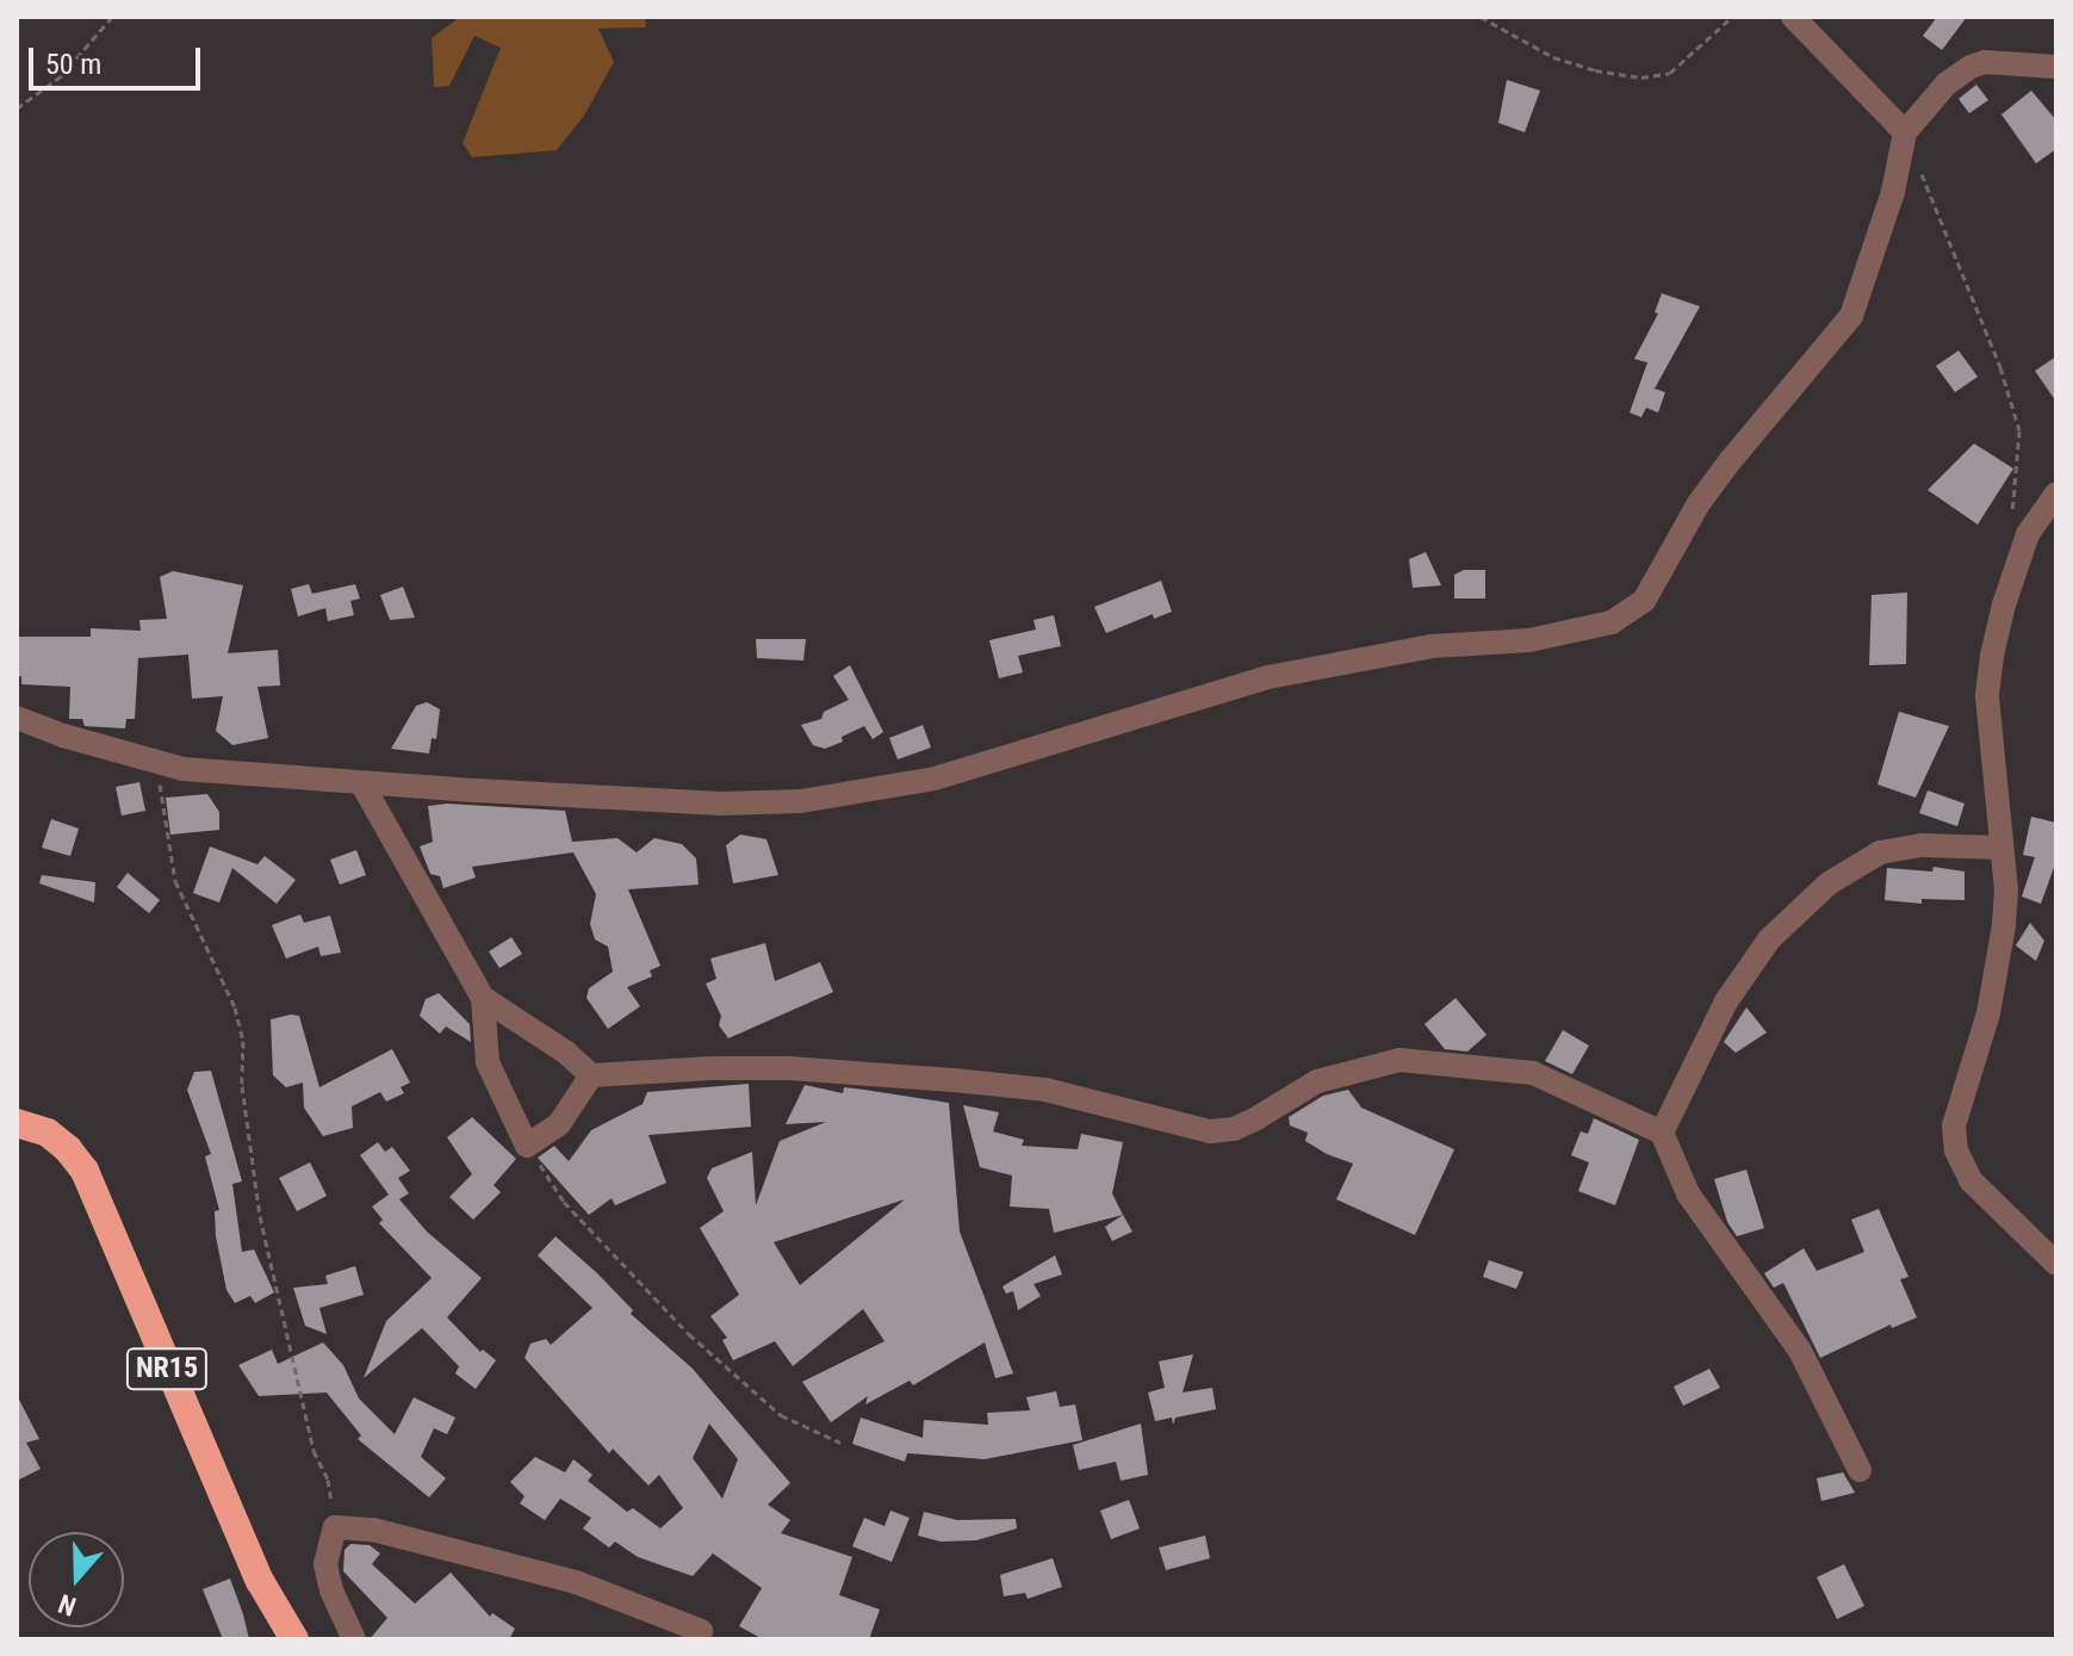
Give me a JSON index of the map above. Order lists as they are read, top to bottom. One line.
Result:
{"streets":{"highway":["NR15"]},"scale_bar":"50 m","north":"bottom"}
